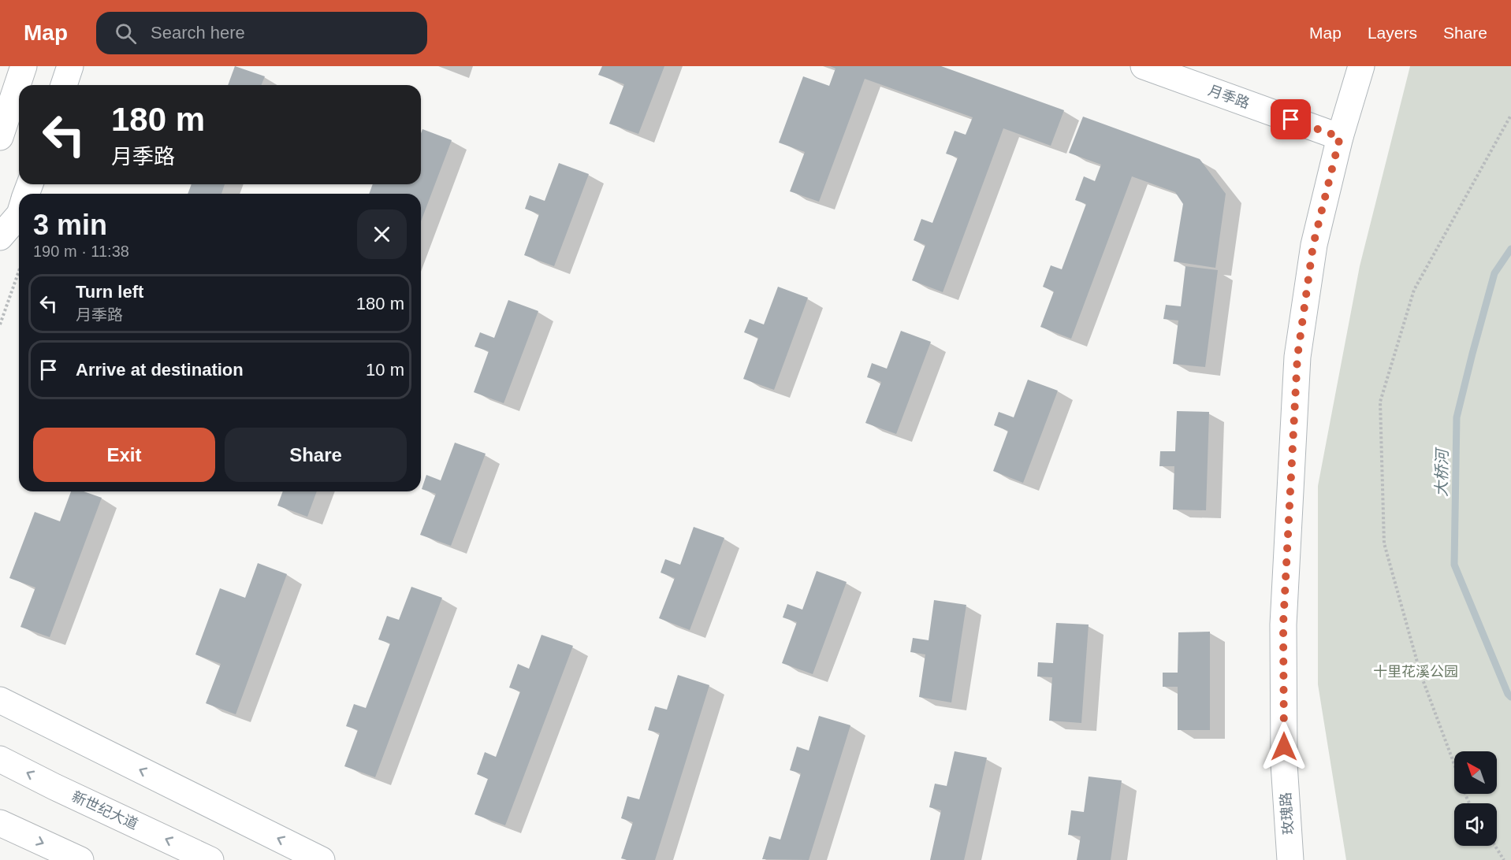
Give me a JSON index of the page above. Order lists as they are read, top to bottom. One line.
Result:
{"streets":{"street":["月季路","新世纪大道","玫瑰路"]},"crossings":[["月季路","玫瑰路"]],"water":["大桥河"],"parks":["十里花溪公园"],"north":"top left","page":{"header":"Map","search":"Search here","nav":["Map","Layers","Share"],"turn":["180 m","月季路"],"heading":["3 min","190 m · 11:38"],"list":[{"name":"Turn left","note":"月季路","value":"180 m"},{"name":"Arrive at destination","value":"10 m"}],"buttons":["Exit","Share"]}}
